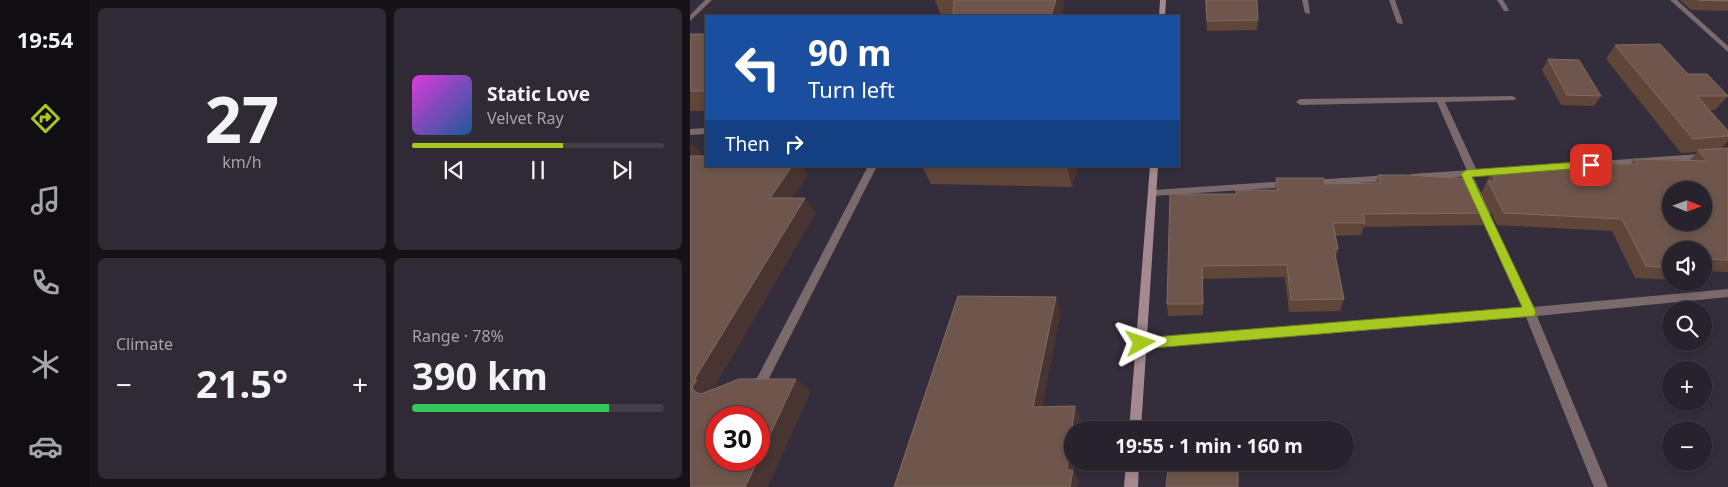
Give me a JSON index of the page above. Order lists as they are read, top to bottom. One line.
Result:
{"north":"right","page":{"tabs":"19:54","tile":[["27","km/h"],"Climate",["Range · 78%","390 km"]],"turn":["90 m","Turn left"],"song":["Static Love","Velvet Ray"],"then":"Then","map_buttons":["+","−"],"heat":["−","21.5°","+"],"limit":"30","trip":"19:55 · 1 min · 160 m"}}
